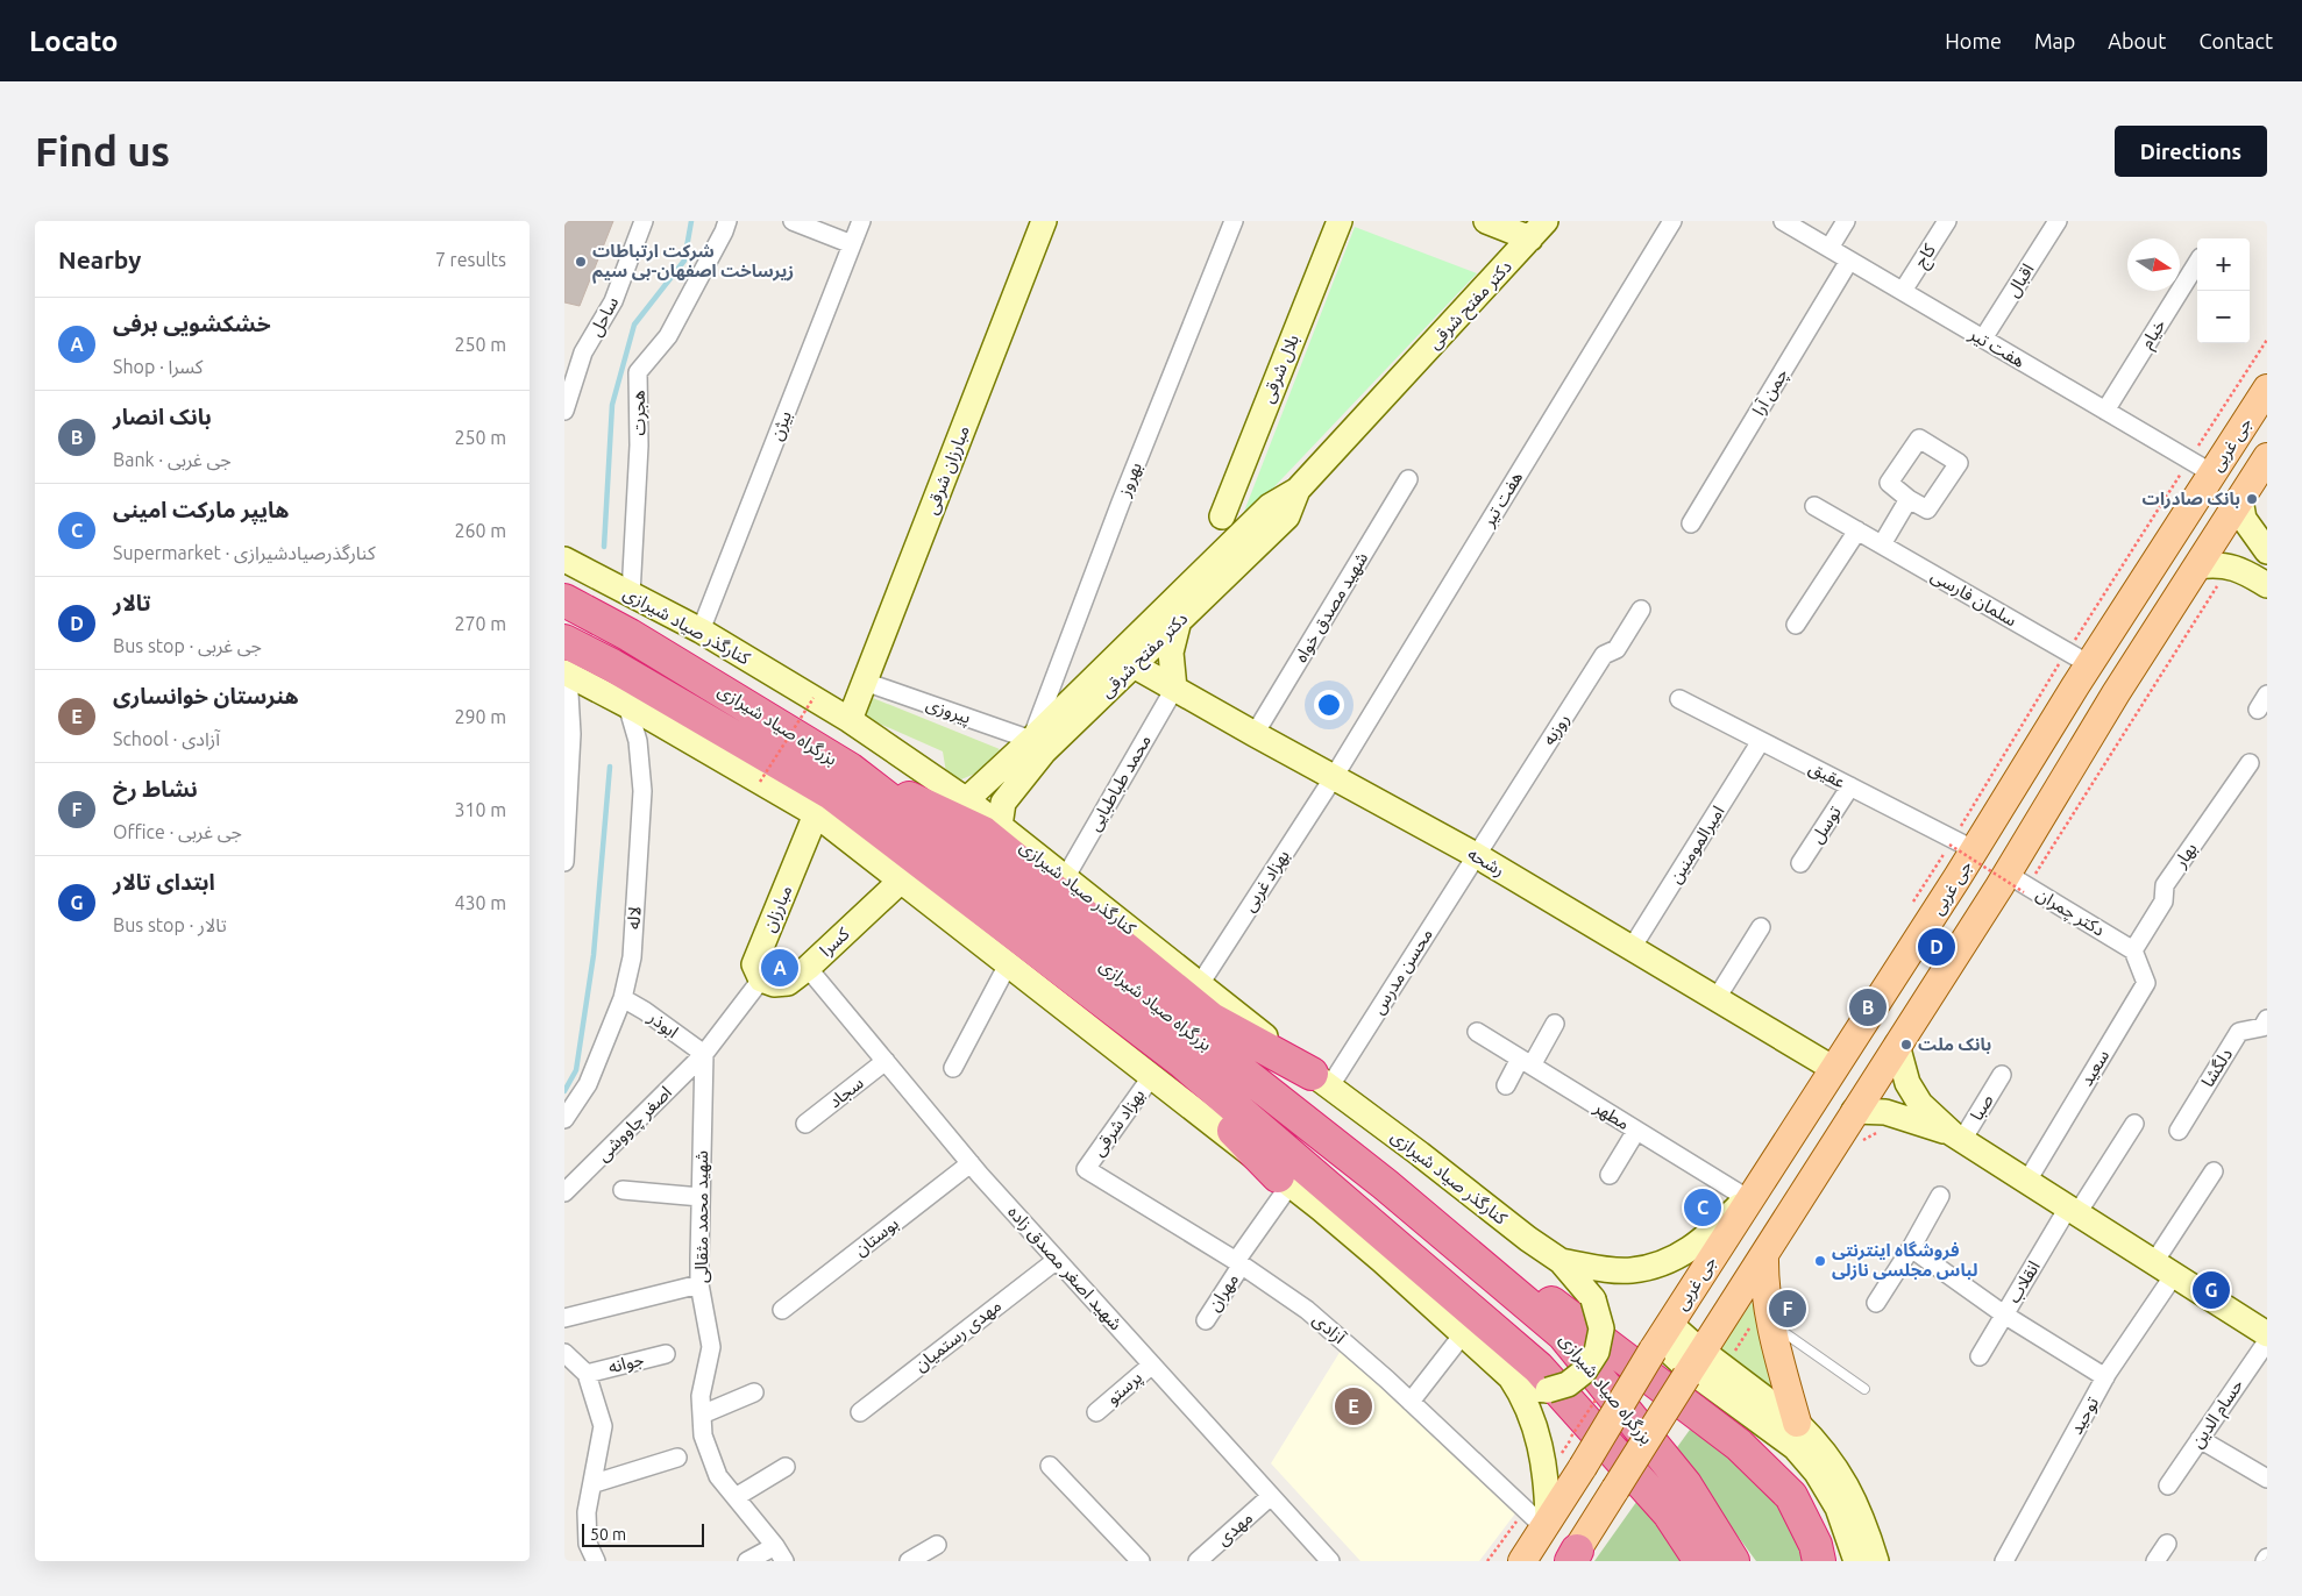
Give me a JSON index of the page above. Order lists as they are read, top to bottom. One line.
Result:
{"streets":{"highway":["بزرگراه صیاد شیرازی"],"main road":["جی غربی"],"street":["کاج","اقبال","دکتر مفتح شرقی","ساحل","خیام","هفت تیر","بلال شرقی","چمن آرا","هجرت","بیژن","مبارزان شرقی","بهروز","سلمان فارسی","شهید مصدق خواه","کنارگذر صیاد شیرازی","پیروزی","روزبه","عقیق","محمد طباطبایی","توسل","امیرالمومنین","بهار","رشحه","بهزاد غربی","مبارزان","دکتر چمران","لاله","کسرا","محسن مدرس","ابوذر","سعید","دلگشا","سجاد","صبا","مطهر","بهزاد شرقی","اصغر چاووشی","شهید محمد مثقالی","بوستان","شهید اصغر مصدق زاده","انقلاب","مهران","آزادی","مهدی رستمیان","جوانه","پرستو","حسام الدین","توحید","مهدی"]},"crossings":[["کاج","هفت تیر"],["اقبال","هفت تیر"],["دکتر مفتح شرقی","بهروز"],["دکتر مفتح شرقی","کنارگذر صیاد شیرازی"],["دکتر مفتح شرقی","پیروزی"],["دکتر مفتح شرقی","رشحه"],["خیام","هفت تیر"],["هفت تیر","چمن آرا"],["هفت تیر","جی غربی"],["هفت تیر","رشحه"],["هفت تیر","بهزاد غربی"],["هجرت","کنارگذر صیاد شیرازی"],["بیژن","کنارگذر صیاد شیرازی"],["جی غربی","سلمان فارسی"],["جی غربی","عقیق"],["جی غربی","رشحه"],["جی غربی","مطهر"],["جی غربی","آزادی"],["مبارزان شرقی","کنارگذر صیاد شیرازی"],["مبارزان شرقی","پیروزی"],["بهروز","پیروزی"],["شهید مصدق خواه","رشحه"],["کنارگذر صیاد شیرازی","محمد طباطبایی"],["کنارگذر صیاد شیرازی","بهزاد غربی"],["کنارگذر صیاد شیرازی","محسن مدرس"],["بزرگراه صیاد شیرازی","مبارزان"],["روزبه","رشحه"],["روزبه","محسن مدرس"],["عقیق","توسل"],["عقیق","امیرالمومنین"],["محمد طباطبایی","رشحه"],["امیرالمومنین","رشحه"],["بهار","دکتر چمران"],["بهار","سعید"],["رشحه","بهزاد غربی"],["رشحه","محسن مدرس"],["مبارزان","کسرا"],["دکتر چمران","سعید"],["لاله","ابوذر"],["کسرا","شهید اصغر مصدق زاده"],["ابوذر","اصغر چاووشی"],["ابوذر","شهید محمد مثقالی"],["سجاد","شهید اصغر مصدق زاده"],["بهزاد شرقی","آزادی"],["اصغر چاووشی","شهید محمد مثقالی"],["بوستان","شهید اصغر مصدق زاده"],["شهید اصغر مصدق زاده","مهدی رستمیان"],["شهید اصغر مصدق زاده","پرستو"],["شهید اصغر مصدق زاده","مهدی"],["مهران","آزادی"]],"places":["شرکت ارتباطات زیرساخت اصفهان-بی سیم","بانک صادرات","بانک ملت","فروشگاه اینترنتی لباس مجلسی نازلی"],"scale_bar":"50 m","north":"right","page":{"header":"Locato","nav":["Home","Map","About","Contact"],"buttons":"Directions","title":"Find us","heading":["Nearby","7 results"],"map_buttons":["+","−"],"list":[{"mark":"A","name":"خشکشویی برفی","note":"Shop · کسرا","value":"250 m"},{"mark":"B","name":"بانک انصار","note":"Bank · جی غربی","value":"250 m"},{"mark":"C","name":"هایپر مارکت امینی","note":"Supermarket · کنارگذرصیادشیرازی","value":"260 m"},{"mark":"D","name":"تالار","note":"Bus stop · جی غربی","value":"270 m"},{"mark":"E","name":"هنرستان خوانساری","note":"School · آزادی","value":"290 m"},{"mark":"F","name":"نشاط رخ","note":"Office · جی غربی","value":"310 m"},{"mark":"G","name":"ابتدای تالار","note":"Bus stop · تالار","value":"430 m"}],"pins":["D","A","B","C","G","F","E"],"scale":"50 m"}}
